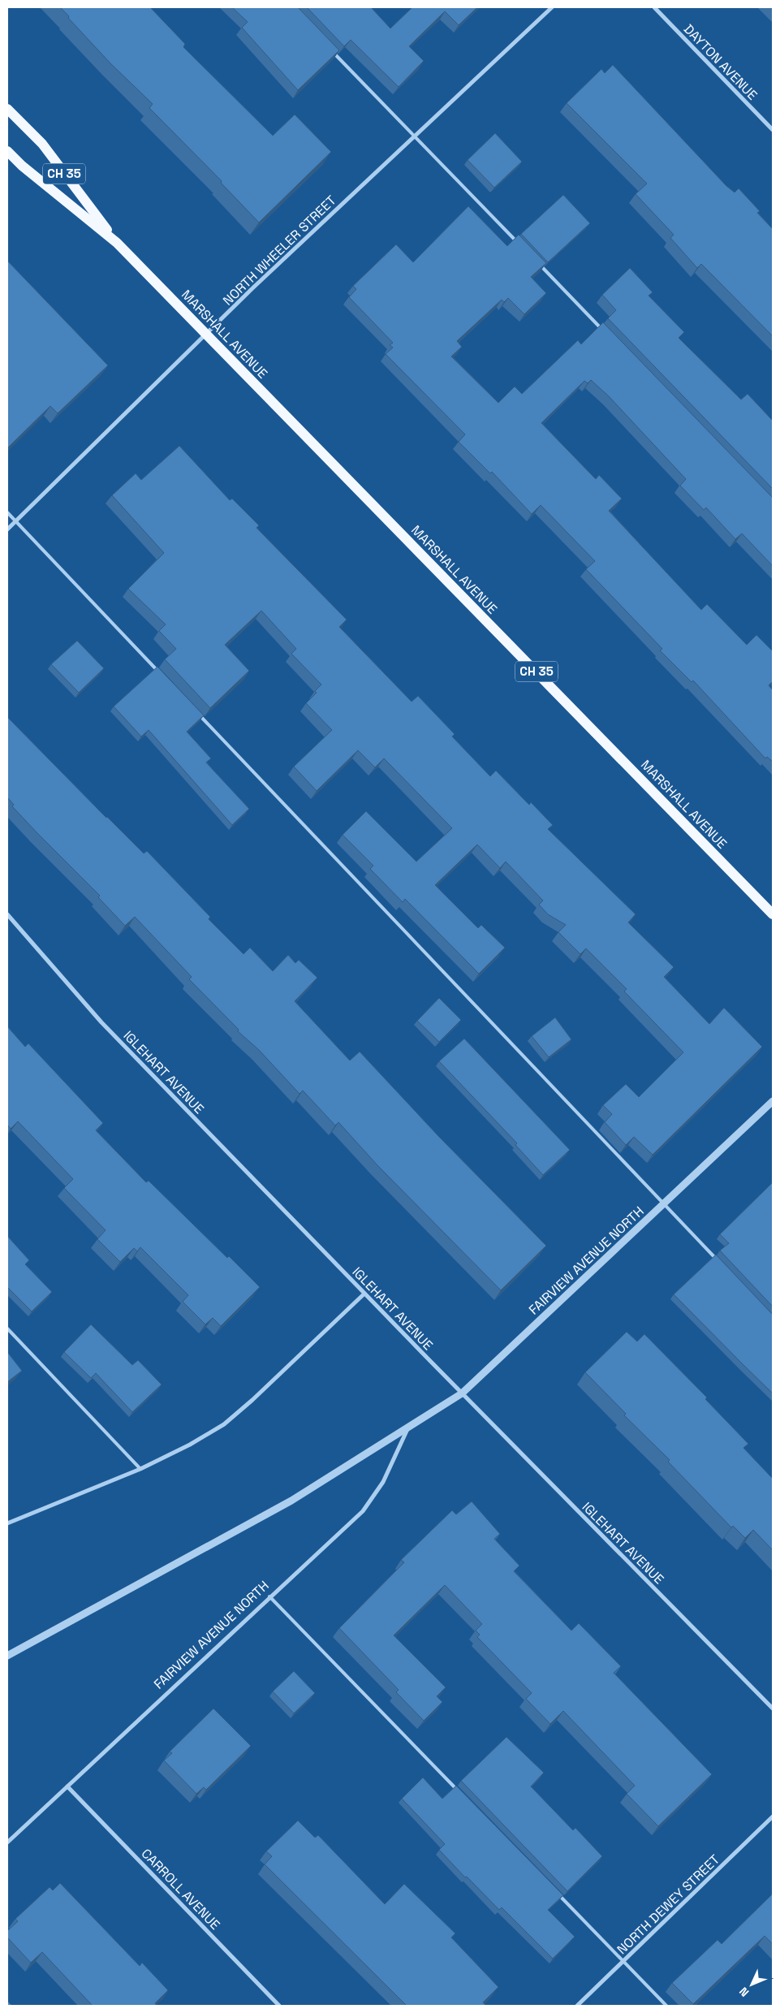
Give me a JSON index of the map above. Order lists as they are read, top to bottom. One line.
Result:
{"streets":{"main road":["CH 35","MARSHALL AVENUE"],"street":["DAYTON AVENUE","NORTH WHEELER STREET","IGLEHART AVENUE","FAIRVIEW AVENUE NORTH","CARROLL AVENUE","NORTH DEWEY STREET"]},"crossings":[["NORTH WHEELER STREET","MARSHALL AVENUE"],["IGLEHART AVENUE","FAIRVIEW AVENUE NORTH"],["FAIRVIEW AVENUE NORTH","CARROLL AVENUE"]],"north":"bottom left"}
